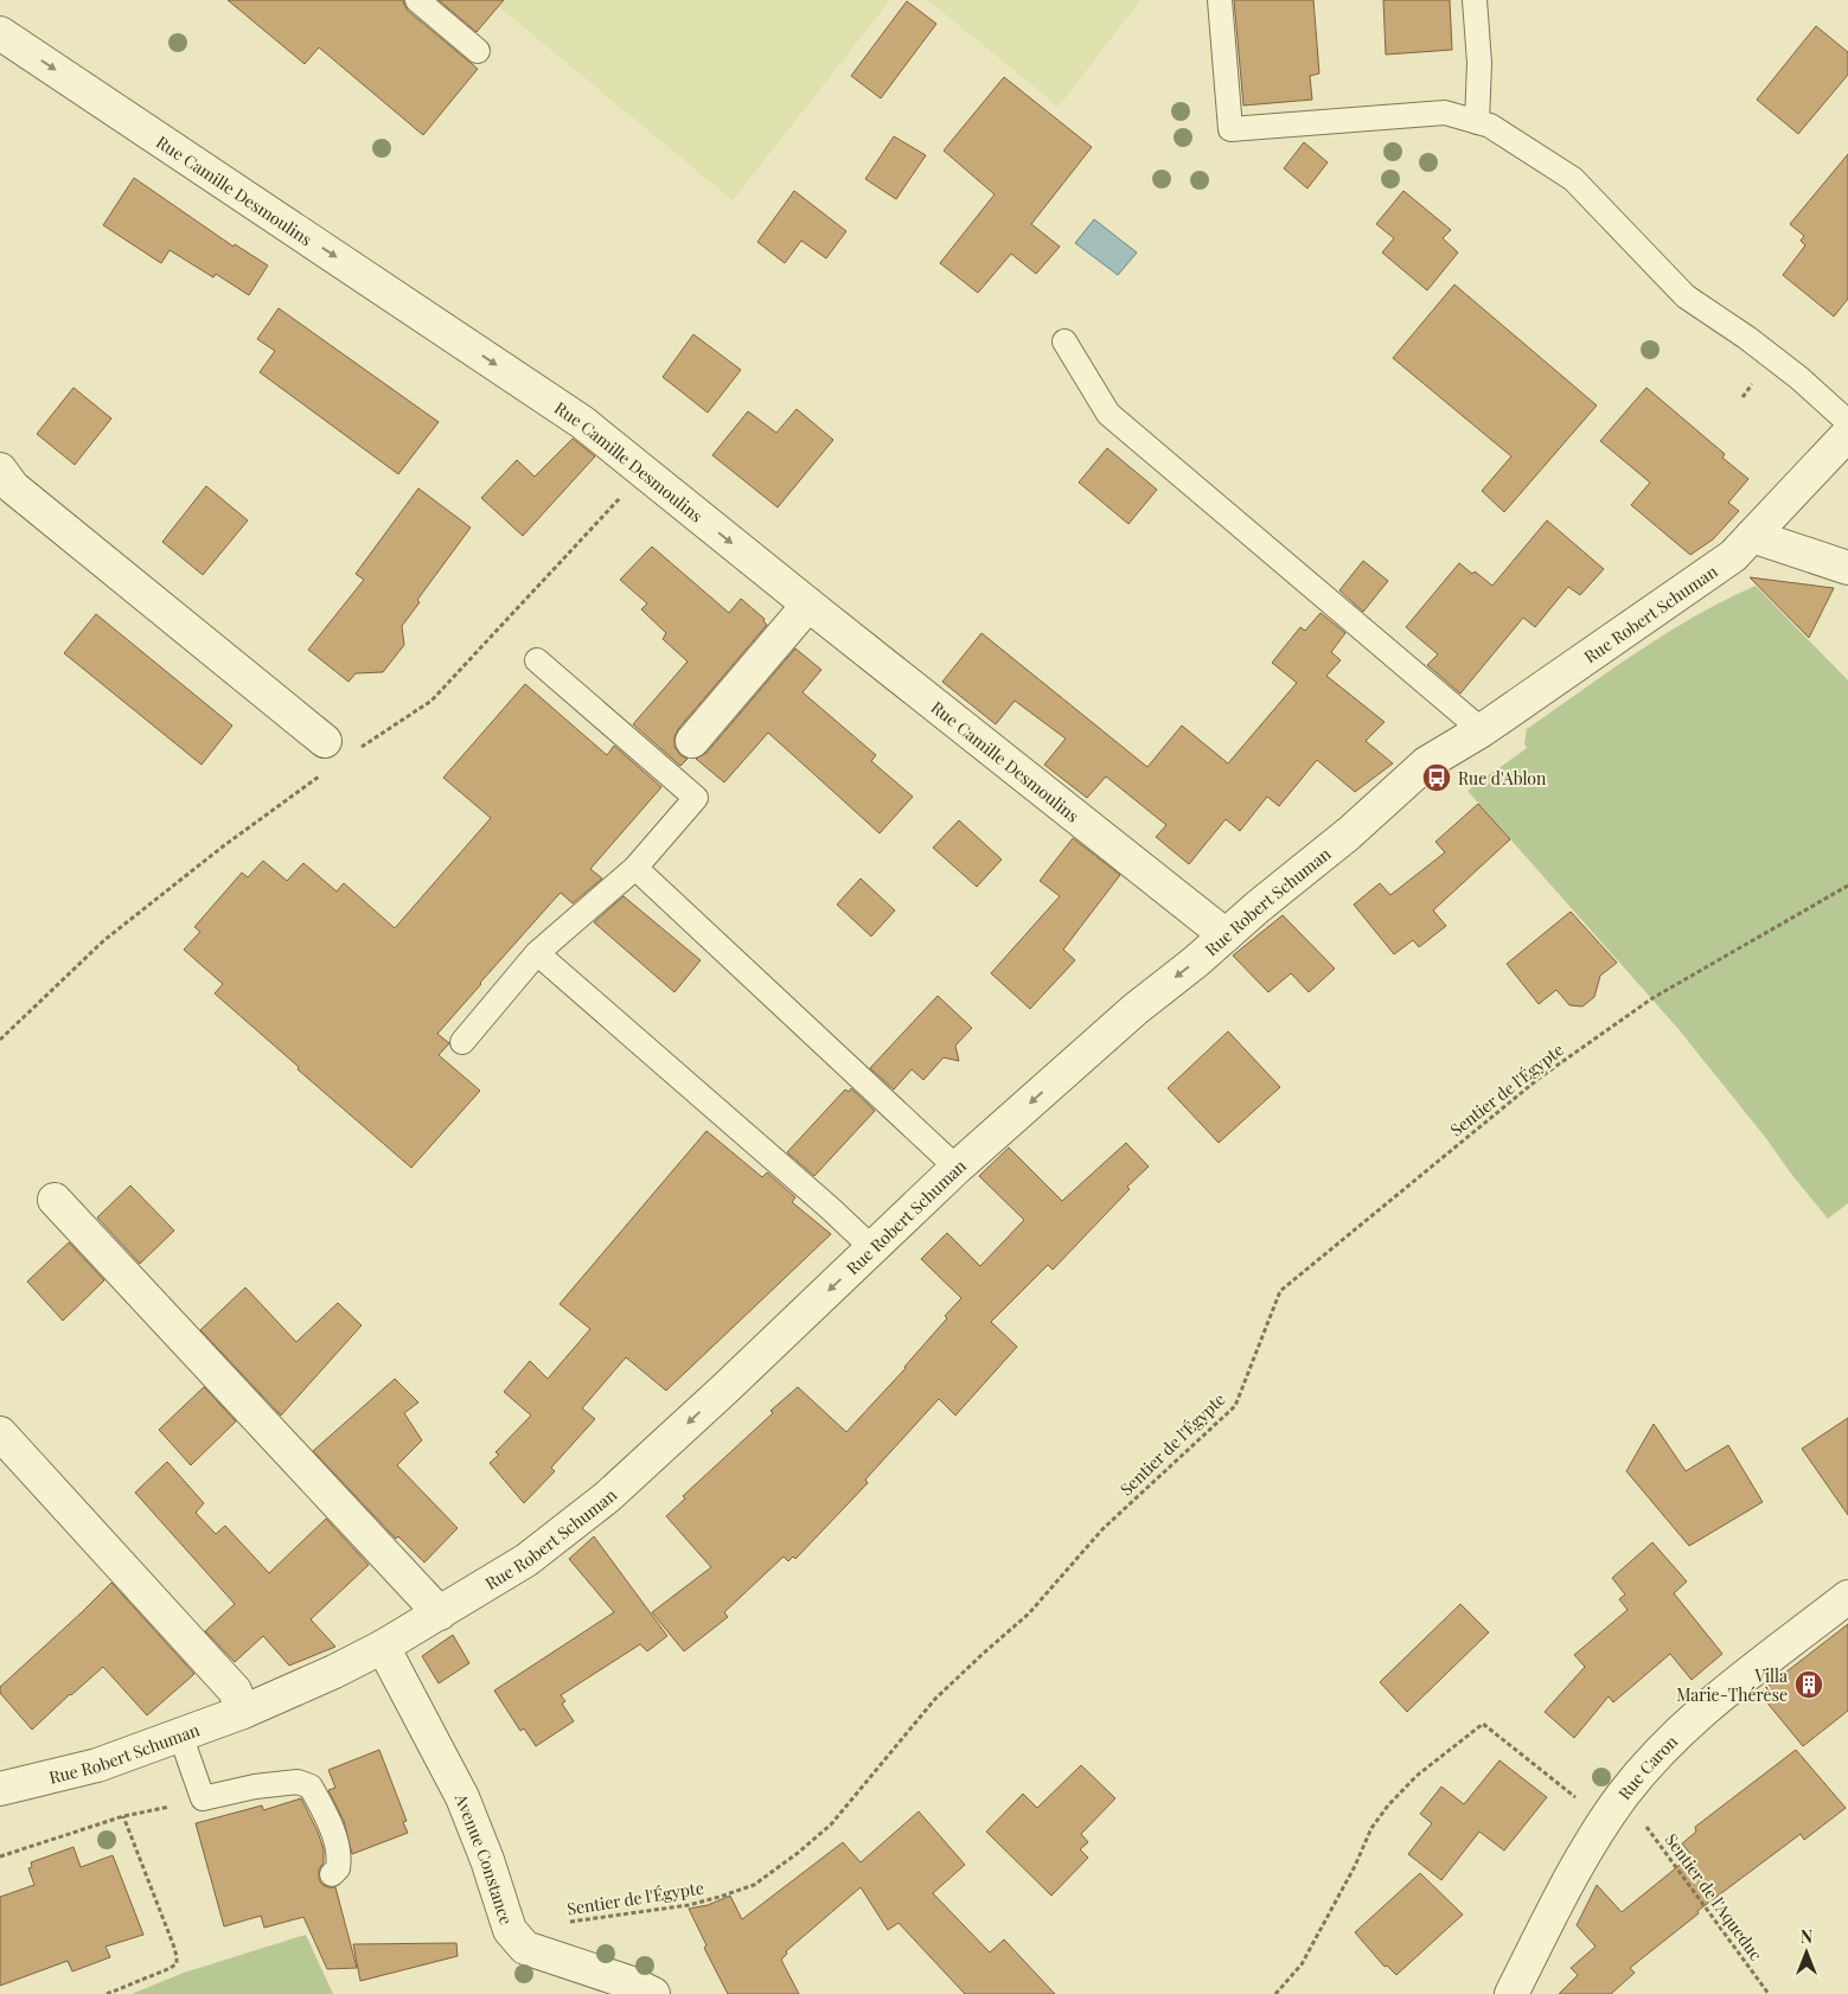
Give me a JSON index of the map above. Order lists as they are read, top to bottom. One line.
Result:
{"streets":{"street":["Rue Camille Desmoulins","Rue Robert Schuman","Rue Caron","Avenue Constance"],"path":["Sentier de l'Égypte","Sentier de l'Aqueduc"]},"crossings":[["Rue Camille Desmoulins","Rue Robert Schuman"],["Rue Robert Schuman","Avenue Constance"]],"one_way":["Rue Camille Desmoulins","Rue Robert Schuman"],"places":{"bus stop":["Rue d'Ablon"],"building":["Villa Marie-Thérèse"]},"north":"top"}
